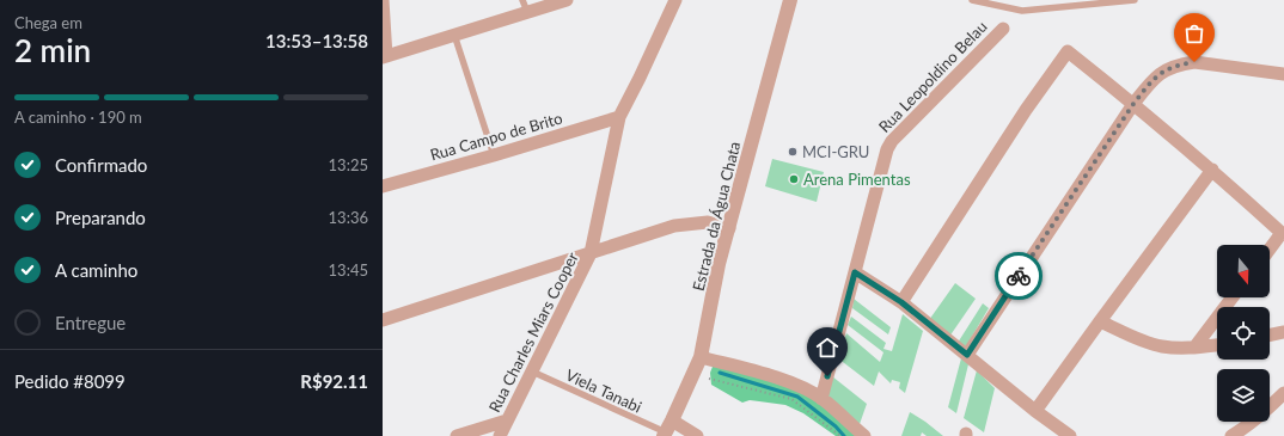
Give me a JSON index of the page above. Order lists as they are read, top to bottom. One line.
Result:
{"streets":{"street":["Rua Leopoldino Belau","Rua Campo de Brito","Estrada da Água Chata","Rua Charles Miars Cooper"],"lane":["Viela Tanabi"]},"crossings":[["Rua Campo de Brito","Rua Charles Miars Cooper"],["Estrada da Água Chata","Viela Tanabi"],["Rua Charles Miars Cooper","Viela Tanabi"]],"places":["MCI-GRU","Arena Pimentas"],"north":"bottom","page":{"heading":["2 min","Chega em","13:53–13:58"],"panel":["Pedido #8099","R$92.11"],"bar":"A caminho · 190 m","list":[["Confirmado","13:25"],["Preparando","13:36"],["A caminho","13:45"],"Entregue"]}}
